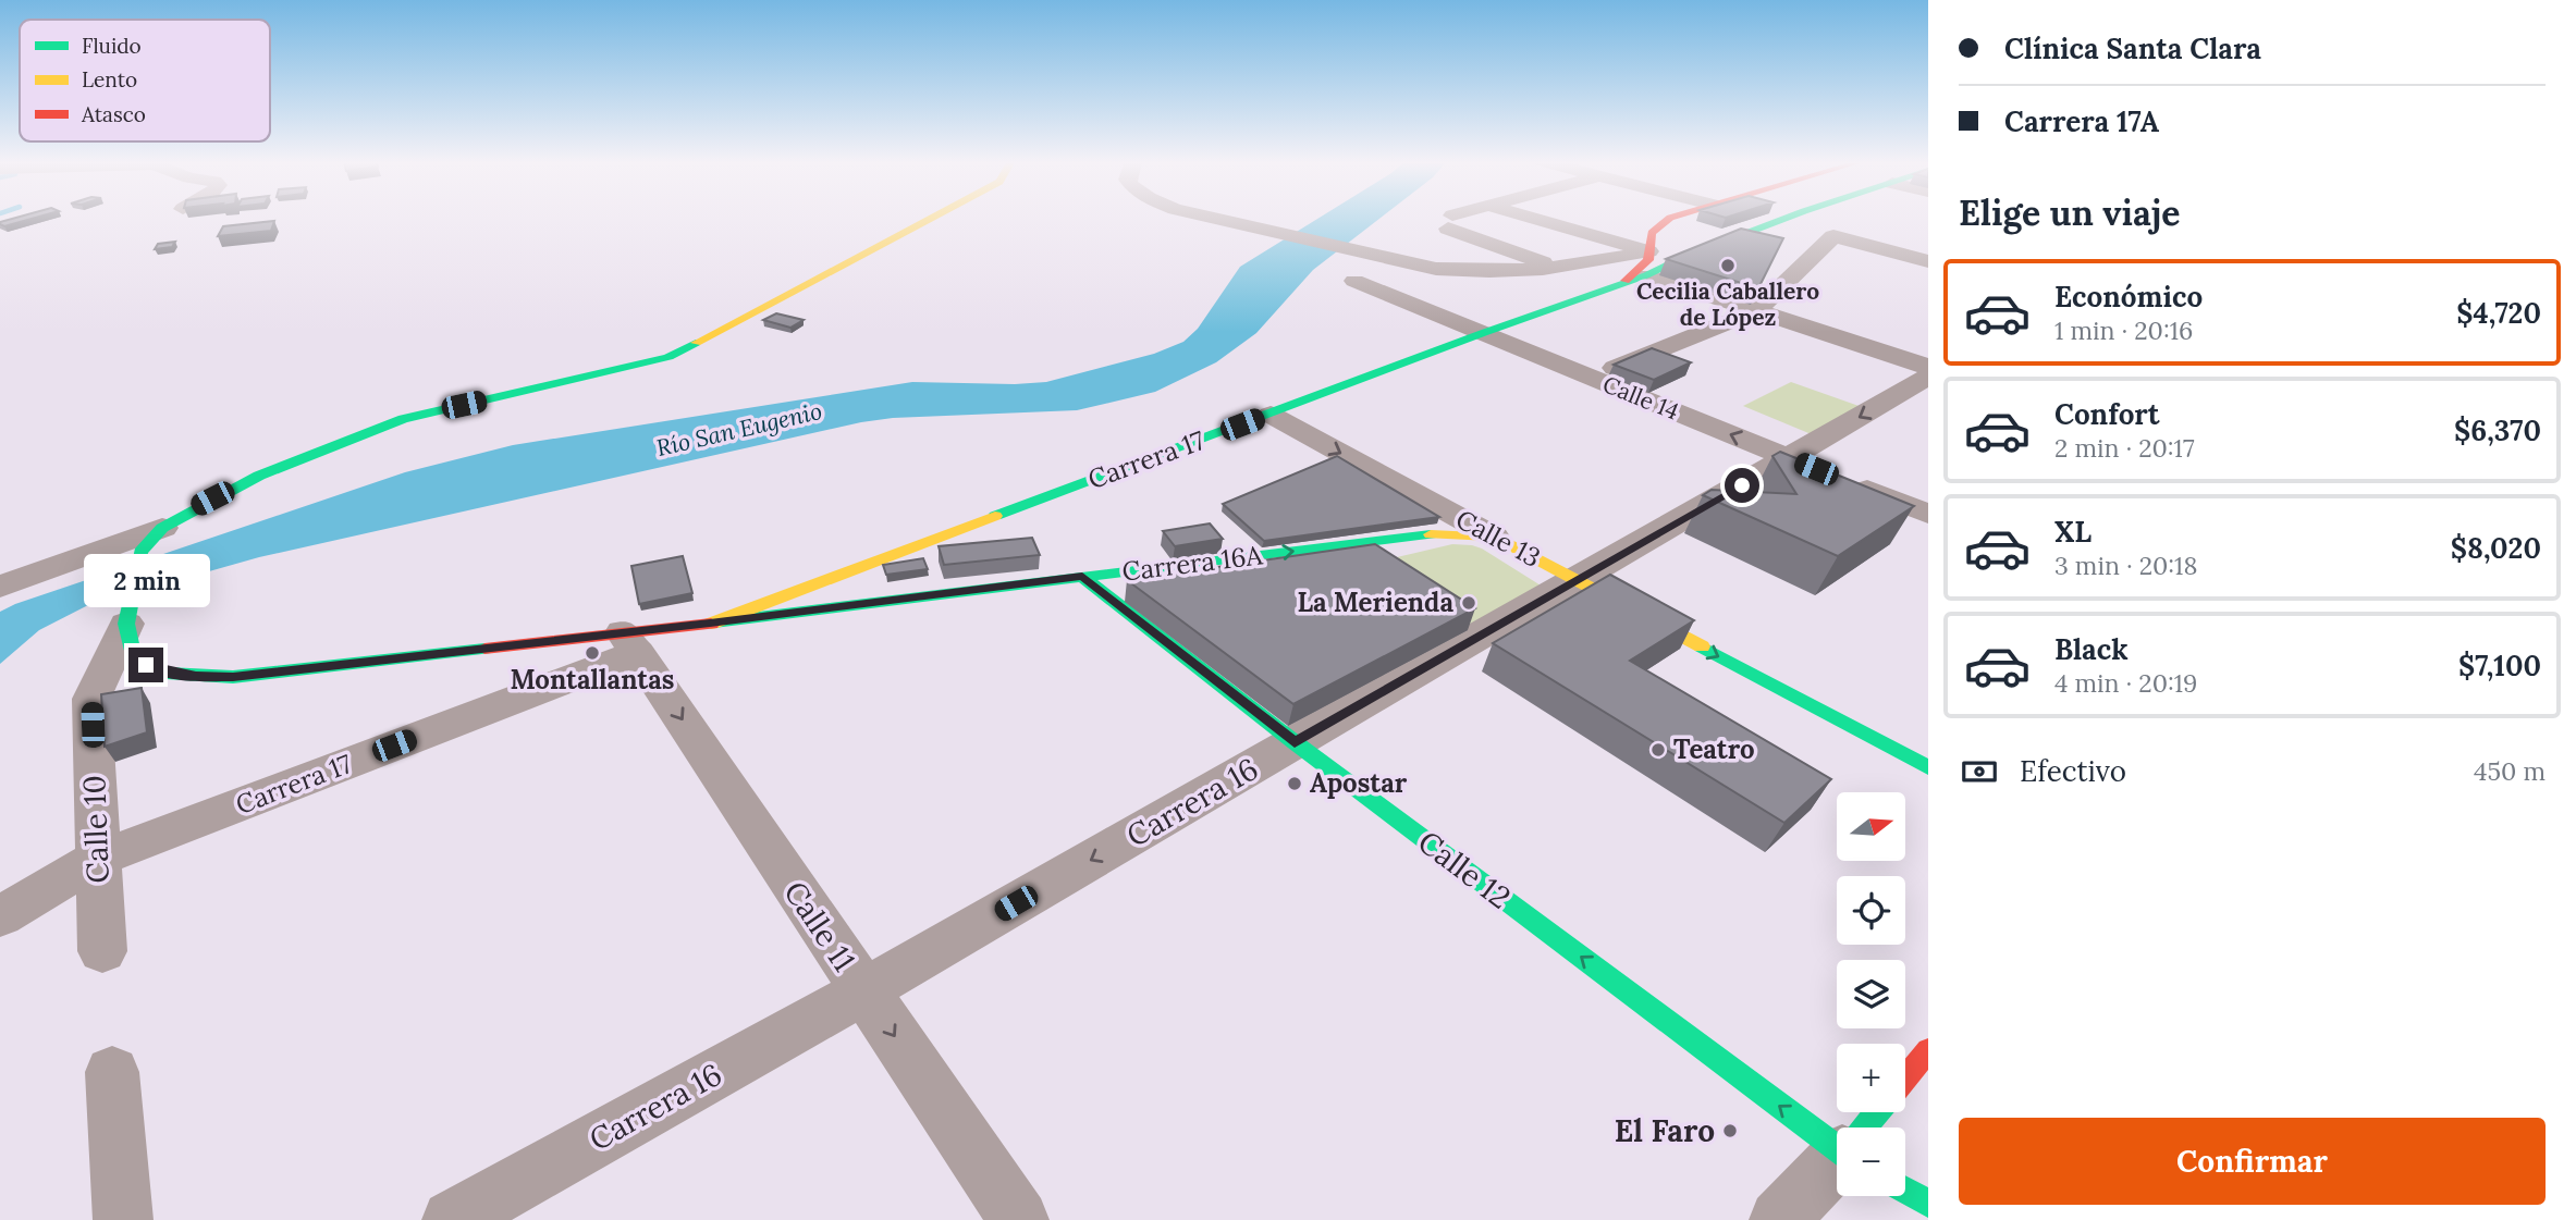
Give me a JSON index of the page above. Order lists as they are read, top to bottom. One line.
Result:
{"streets":{"main road":["Carrera 17","Calle 13","Carrera 16A","Calle 12"],"street":["Calle 14","Carrera 16","Calle 10","Calle 11"]},"crossings":[["Calle 14","Carrera 17"],["Calle 14","Carrera 16"],["Carrera 17","Calle 13"],["Carrera 17","Carrera 16A"],["Carrera 17","Calle 10"],["Carrera 17","Calle 11"],["Calle 13","Carrera 16A"],["Calle 13","Carrera 16"],["Carrera 16A","Calle 12"],["Carrera 16","Calle 12"],["Carrera 16","Calle 11"]],"one_way":["Carrera 16A","Carrera 16","Calle 12","Calle 11"],"water":["Río San Eugenio"],"places":["Cecilia Caballero de López","La Merienda","Montallantas","Teatro","Apostar","El Faro"],"legend":["Fluido","Lento","Atasco"],"north":"right","page":{"banner":["Clínica Santa Clara","Carrera 17A"],"heading":"Elige un viaje","list":[{"name":"Económico","note":"1 min · 20:16","value":"$4,720"},{"name":"Confort","note":"2 min · 20:17","value":"$6,370"},{"name":"XL","note":"3 min · 20:18","value":"$8,020"},{"name":"Black","note":"4 min · 20:19","value":"$7,100"}],"bubble":"2 min","pay":["Efectivo","450 m"],"map_buttons":["+","−"],"buttons":"Confirmar"}}
